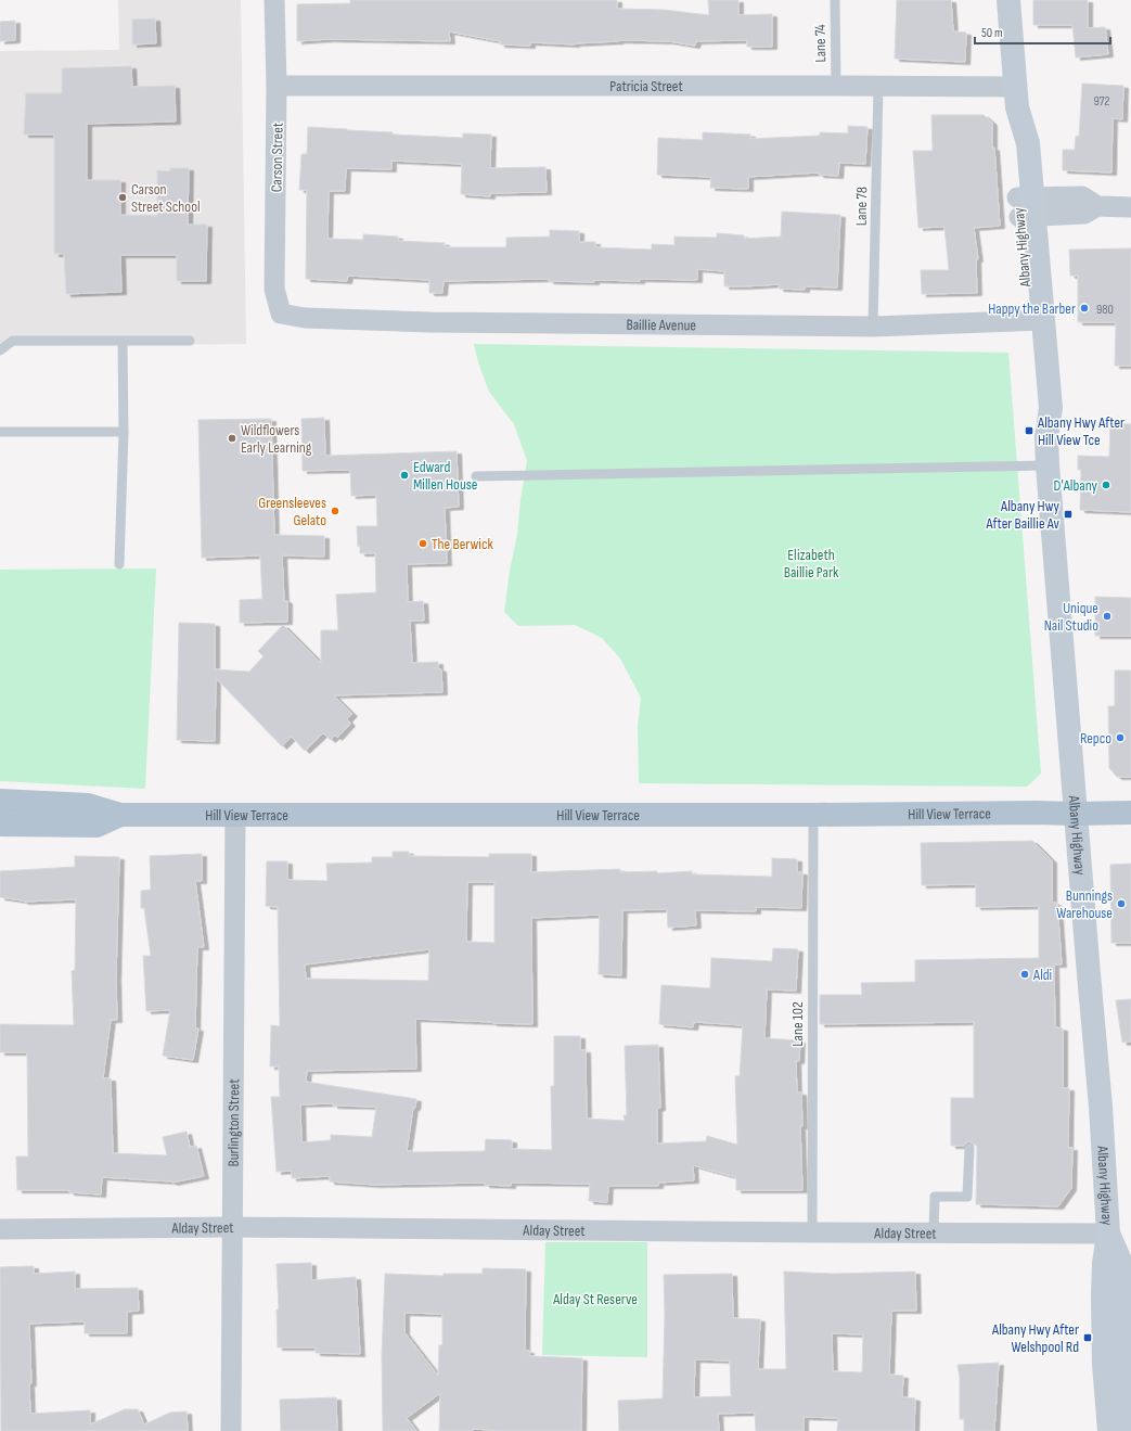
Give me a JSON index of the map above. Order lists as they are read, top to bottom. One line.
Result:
{"streets":{"main road":["Albany Highway","Hill View Terrace"],"street":["Patricia Street","Carson Street","Baillie Avenue","Burlington Street","Alday Street"],"lane":["Lane 74","Lane 78","Lane 102"]},"crossings":[["Lane 74","Patricia Street"],["Patricia Street","Carson Street"],["Patricia Street","Lane 78"],["Patricia Street","Albany Highway"],["Carson Street","Baillie Avenue"],["Lane 78","Baillie Avenue"],["Albany Highway","Baillie Avenue"],["Albany Highway","Hill View Terrace"],["Albany Highway","Alday Street"],["Hill View Terrace","Lane 102"],["Hill View Terrace","Burlington Street"],["Lane 102","Alday Street"],["Burlington Street","Alday Street"]],"parks":["Elizabeth Baillie Park","Alday St Reserve"],"places":{"other":["Carson Street School","Happy the Barber","Wildflowers Early Learning","Edward Millen House","D'Albany","Greensleeves Gelato","The Berwick","Unique Nail Studio","Repco","Bunnings Warehouse","Aldi"],"transit":["Albany Hwy After Hill View Tce","Albany Hwy After Baillie Av","Albany Hwy After Welshpool Rd"]},"house_numbers":["972","980"],"scale_bar":"50 m"}
